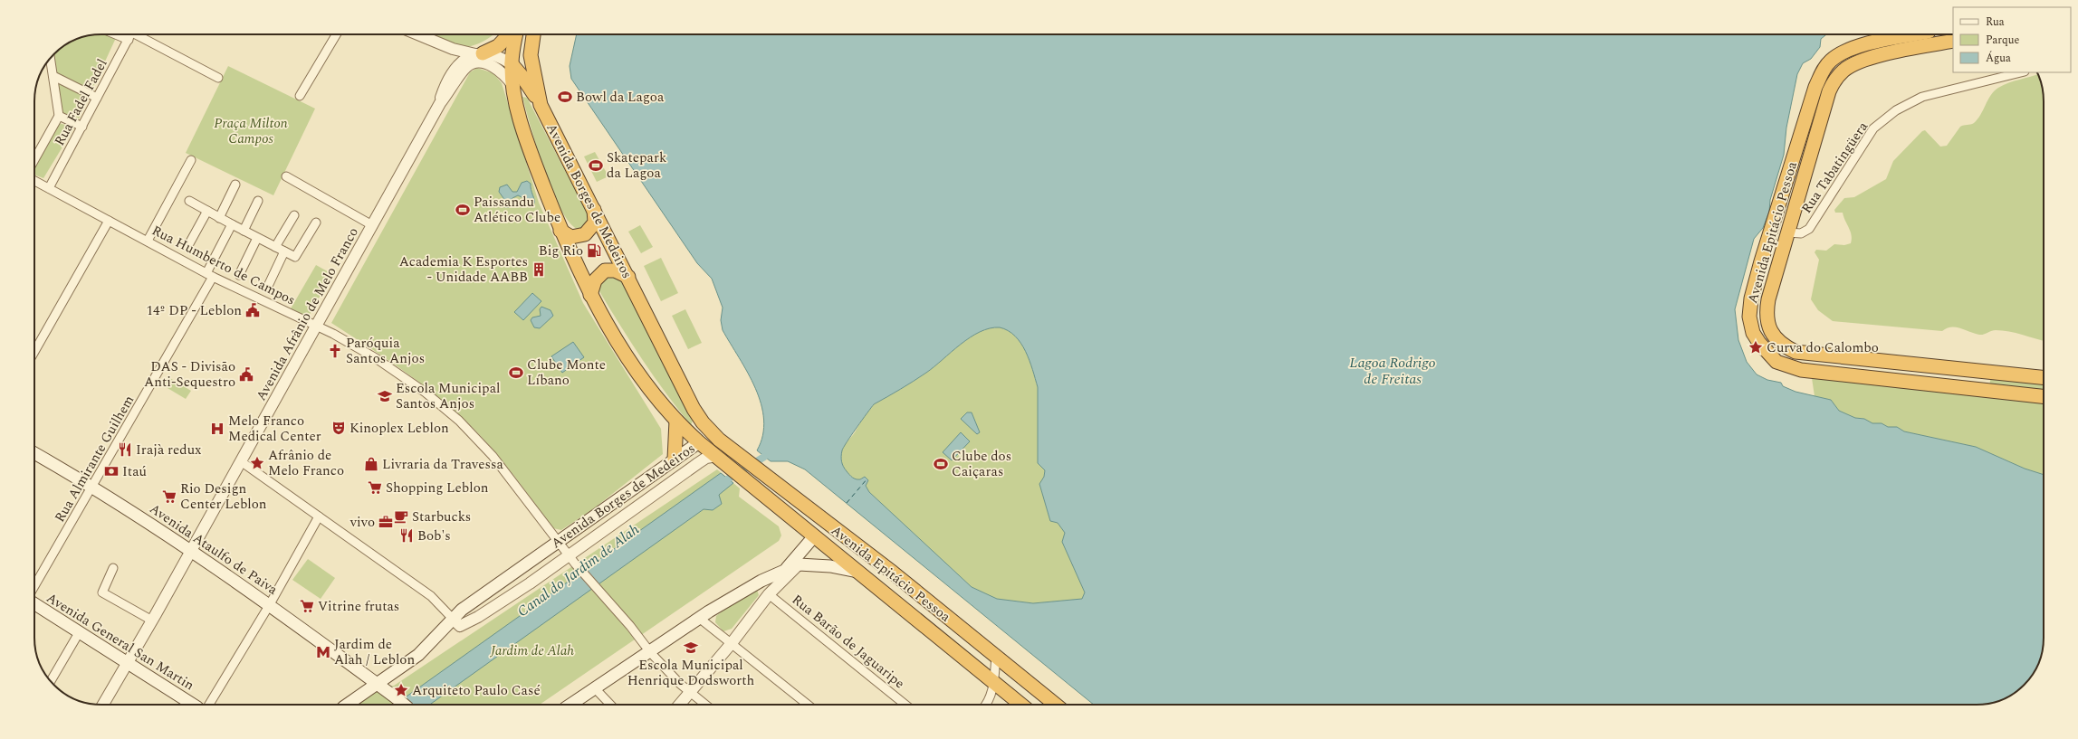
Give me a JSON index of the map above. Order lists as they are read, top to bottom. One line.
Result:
{"streets":{"highway":["Avenida Borges de Medeiros","Avenida Epitácio Pessoa"],"main road":["Avenida Ataulfo de Paiva","Avenida General San Martin"],"street":["Rua Fadel Fadel","Rua Tabatingüera","Rua Humberto de Campos","Avenida Afrânio de Melo Franco","Rua Almirante Guilhem","Rua Barão de Jaguaripe"]},"crossings":[["Rua Fadel Fadel","Rua Humberto de Campos"],["Rua Tabatingüera","Avenida Epitácio Pessoa"],["Avenida Borges de Medeiros","Avenida Epitácio Pessoa"],["Avenida Borges de Medeiros","Rua Humberto de Campos"],["Avenida Borges de Medeiros","Avenida Afrânio de Melo Franco"],["Avenida Borges de Medeiros","Avenida Ataulfo de Paiva"],["Avenida Epitácio Pessoa","Rua Humberto de Campos"],["Rua Humberto de Campos","Avenida Afrânio de Melo Franco"],["Rua Humberto de Campos","Rua Almirante Guilhem"],["Avenida Afrânio de Melo Franco","Avenida Ataulfo de Paiva"],["Avenida Afrânio de Melo Franco","Avenida General San Martin"],["Rua Almirante Guilhem","Avenida Ataulfo de Paiva"]],"water":["Lagoa Rodrigo de Freitas","Canal do Jardim de Alah"],"parks":["Praça Milton Campos","Jardim de Alah"],"places":{"sports":["Bowl da Lagoa","Skatepark da Lagoa","Paissandu Atlético Clube","Clube Monte Líbano","Clube dos Caiçaras"],"fuel station":["Big Rio"],"building":["Academia K Esportes - Unidade AABB"],"public building":["14º DP - Leblon","DAS - Divisão Anti-Sequestro"],"place":["Curva do Calombo","Afrânio de Melo Franco","Arquiteto Paulo Casé"],"church":["Paróquia Santos Anjos"],"school or university":["Escola Municipal Santos Anjos","Escola Municipal Henrique Dodsworth"],"theatre":["Kinoplex Leblon"],"hospital":["Melo Franco Medical Center"],"restaurant":["Irajà redux","Bob's"],"shop":["Livraria da Travessa"],"bank":["Itaú"],"supermarket":["Shopping Leblon","Rio Design Center Leblon","Vitrine frutas"],"cafe":["Starbucks"],"office":["vivo"],"metro station":["Jardim de Alah / Leblon"]},"legend":["Rua","Parque","Água"]}
